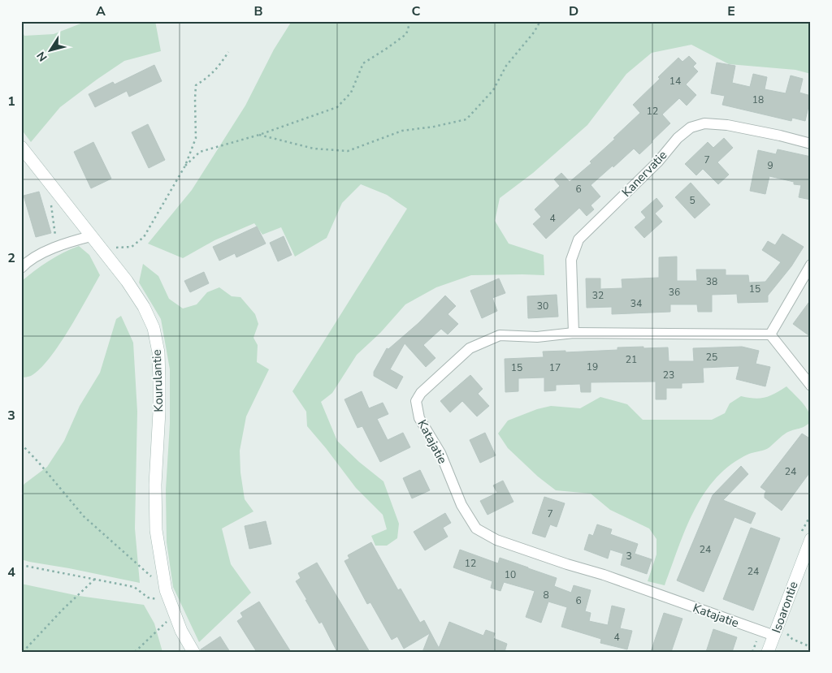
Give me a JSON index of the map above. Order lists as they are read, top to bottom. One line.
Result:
{"streets":{"street":["Kanervatie","Kourulantie","Katajatie","Isoarontie"]},"crossings":[["Kanervatie","Katajatie"],["Katajatie","Isoarontie"]],"house_numbers":["14","18","12","7","9","6","5","4","38","15","36","32","34","30","25","21","19","15","17","23","24","7","24","3","12","24","10","8","6","4"],"north":"bottom left","grid":{"columns":["A","B","C","D","E"],"rows":["1","2","3","4"]}}
